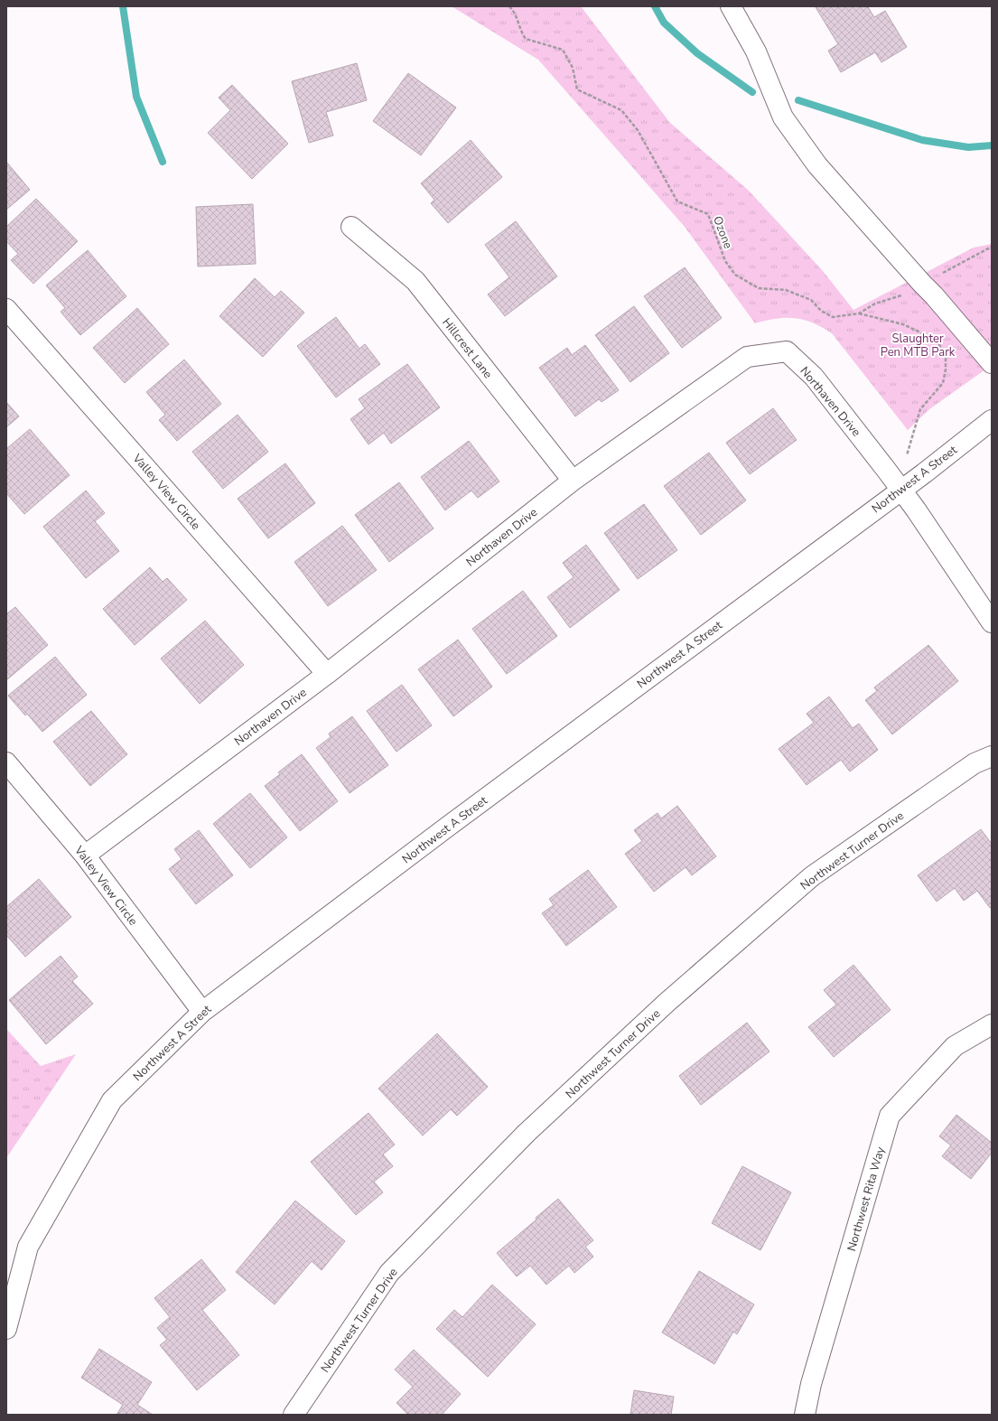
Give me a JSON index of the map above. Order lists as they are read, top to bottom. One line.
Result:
{"streets":{"street":["Hillcrest Lane","Northaven Drive","Northwest A Street","Valley View Circle","Northwest Turner Drive","Northwest Rita Way"],"path":["Ozone"]},"crossings":[["Hillcrest Lane","Northaven Drive"],["Northaven Drive","Northwest A Street"],["Northaven Drive","Valley View Circle"],["Northwest A Street","Valley View Circle"]],"parks":["Slaughter Pen MTB Park"]}
